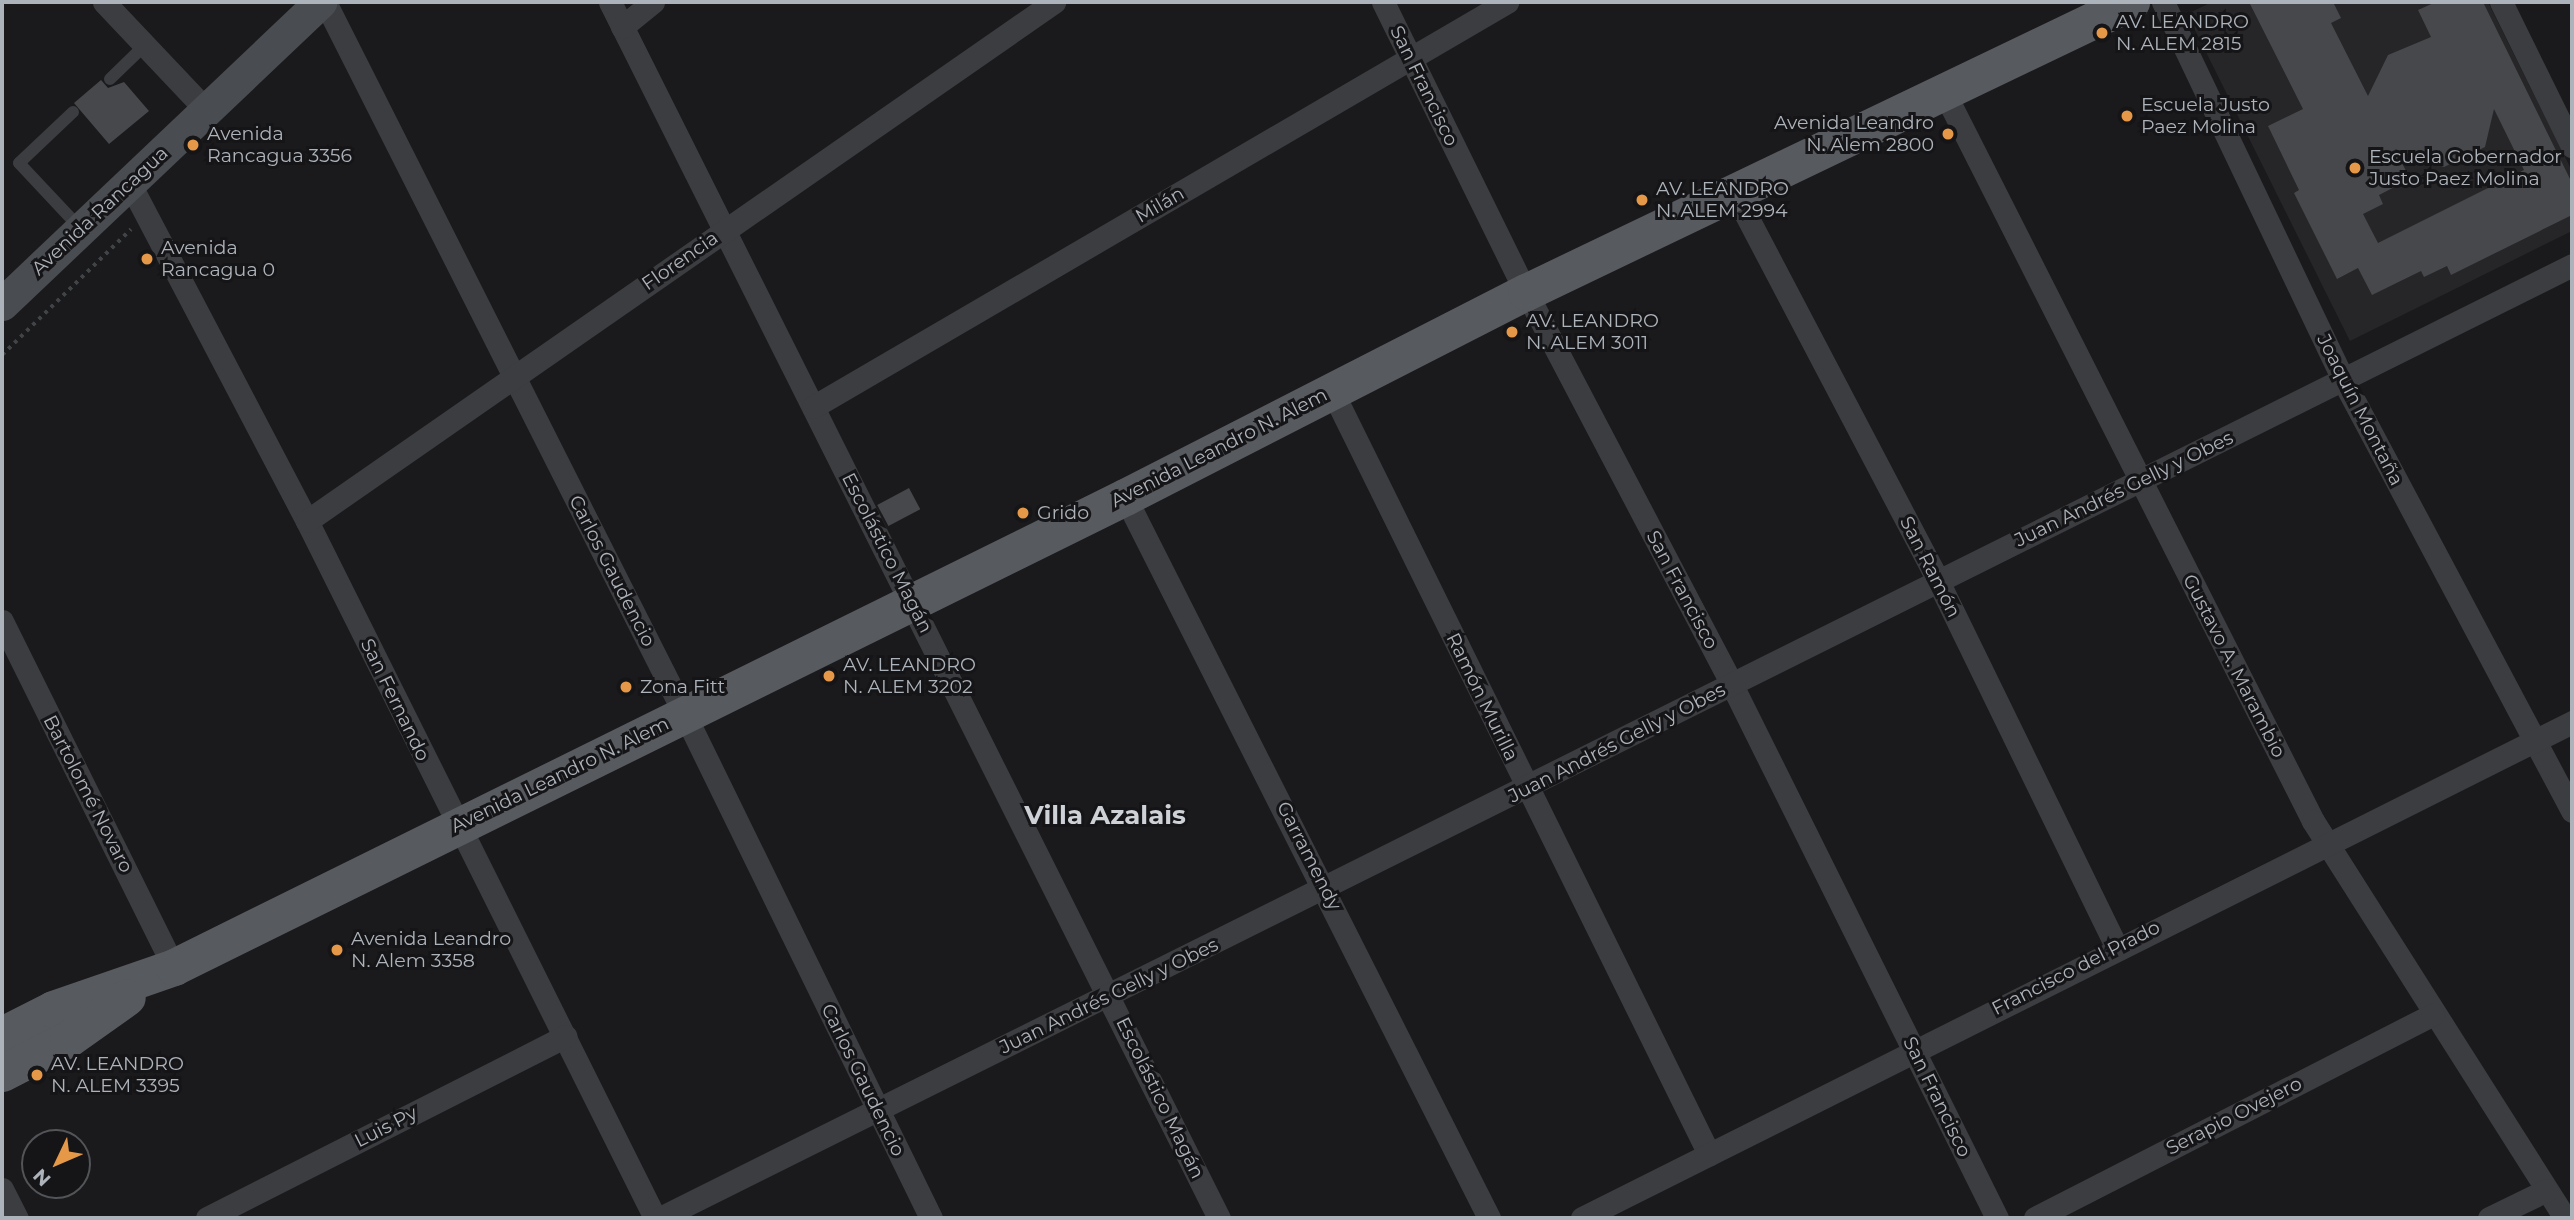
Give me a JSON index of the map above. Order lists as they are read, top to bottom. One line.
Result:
{"streets":{"main road":["Avenida Rancagua","Avenida Leandro N. Alem"],"street":["San Francisco","Milán","Florencia","Joaquín Montaña","Juan Andrés Gelly y Obes","Escolástico Magán","San Ramón","Carlos Gaudencio","Gustavo A. Marambio","Ramón Murilla","San Fernando","Bartolomé Novaro","Garramendy","Francisco del Prado","Serapio Ovejero","Luis Py"]},"crossings":[["San Francisco","Milán"],["San Francisco","Avenida Leandro N. Alem"],["San Francisco","Juan Andrés Gelly y Obes"],["San Francisco","Francisco del Prado"],["Milán","Escolástico Magán"],["Avenida Rancagua","Carlos Gaudencio"],["Avenida Rancagua","San Fernando"],["Florencia","Escolástico Magán"],["Florencia","Carlos Gaudencio"],["Florencia","San Fernando"],["Joaquín Montaña","Juan Andrés Gelly y Obes"],["Joaquín Montaña","Francisco del Prado"],["Avenida Leandro N. Alem","Escolástico Magán"],["Avenida Leandro N. Alem","San Ramón"],["Avenida Leandro N. Alem","Carlos Gaudencio"],["Avenida Leandro N. Alem","Gustavo A. Marambio"],["Avenida Leandro N. Alem","Ramón Murilla"],["Avenida Leandro N. Alem","San Fernando"],["Avenida Leandro N. Alem","Bartolomé Novaro"],["Avenida Leandro N. Alem","Garramendy"],["Juan Andrés Gelly y Obes","Escolástico Magán"],["Juan Andrés Gelly y Obes","San Ramón"],["Juan Andrés Gelly y Obes","Carlos Gaudencio"],["Juan Andrés Gelly y Obes","Gustavo A. Marambio"],["Juan Andrés Gelly y Obes","Ramón Murilla"],["Juan Andrés Gelly y Obes","San Fernando"],["Juan Andrés Gelly y Obes","Garramendy"],["San Ramón","Francisco del Prado"],["Gustavo A. Marambio","Francisco del Prado"],["Gustavo A. Marambio","Serapio Ovejero"],["Ramón Murilla","Francisco del Prado"],["San Fernando","Luis Py"]],"districts":["Villa Azalais"],"places":["AV. LEANDRO N. ALEM 2815","Escuela Justo Paez Molina","Avenida Leandro N. Alem 2800","Avenida Rancagua 3356","Escuela Gobernador Justo Paez Molina","AV. LEANDRO N. ALEM 2994","Avenida Rancagua 0","AV. LEANDRO N. ALEM 3011","Grido","AV. LEANDRO N. ALEM 3202","Zona Fitt","Avenida Leandro N. Alem 3358","AV. LEANDRO N. ALEM 3395"],"north":"bottom left"}
